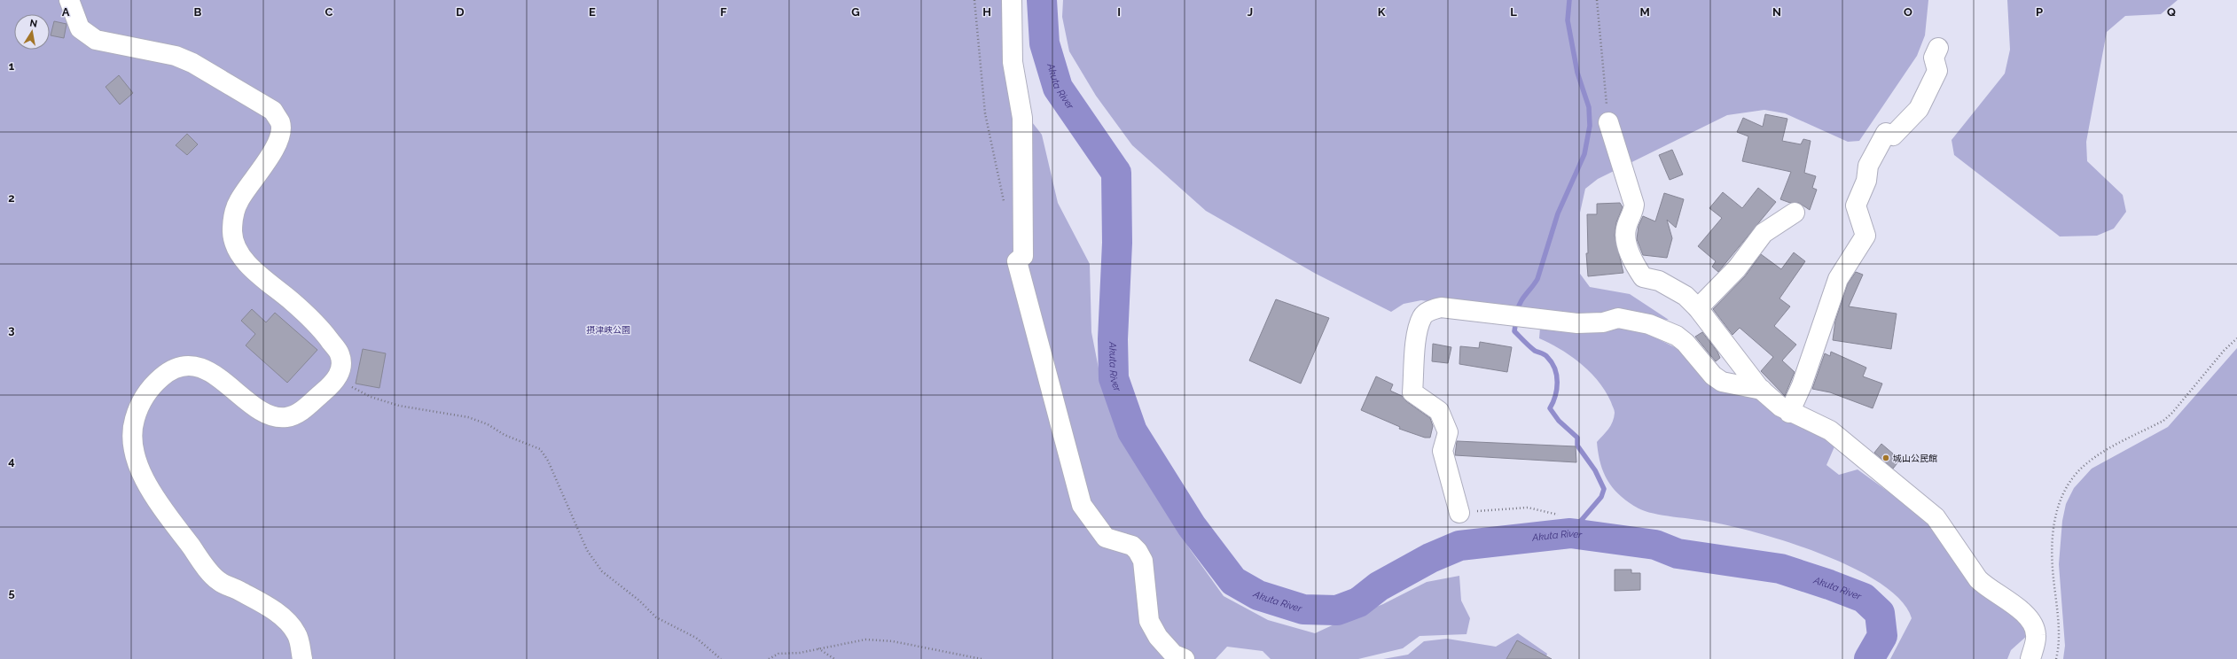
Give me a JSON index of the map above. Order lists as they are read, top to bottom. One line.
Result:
{"water":["Akuta River"],"parks":["摂津峡公園"],"places":["城山公民館"],"north":"top","grid":{"columns":["A","B","C","D","E","F","G","H","I","J","K","L","M","N","O","P","Q"],"rows":["1","2","3","4","5"]}}
